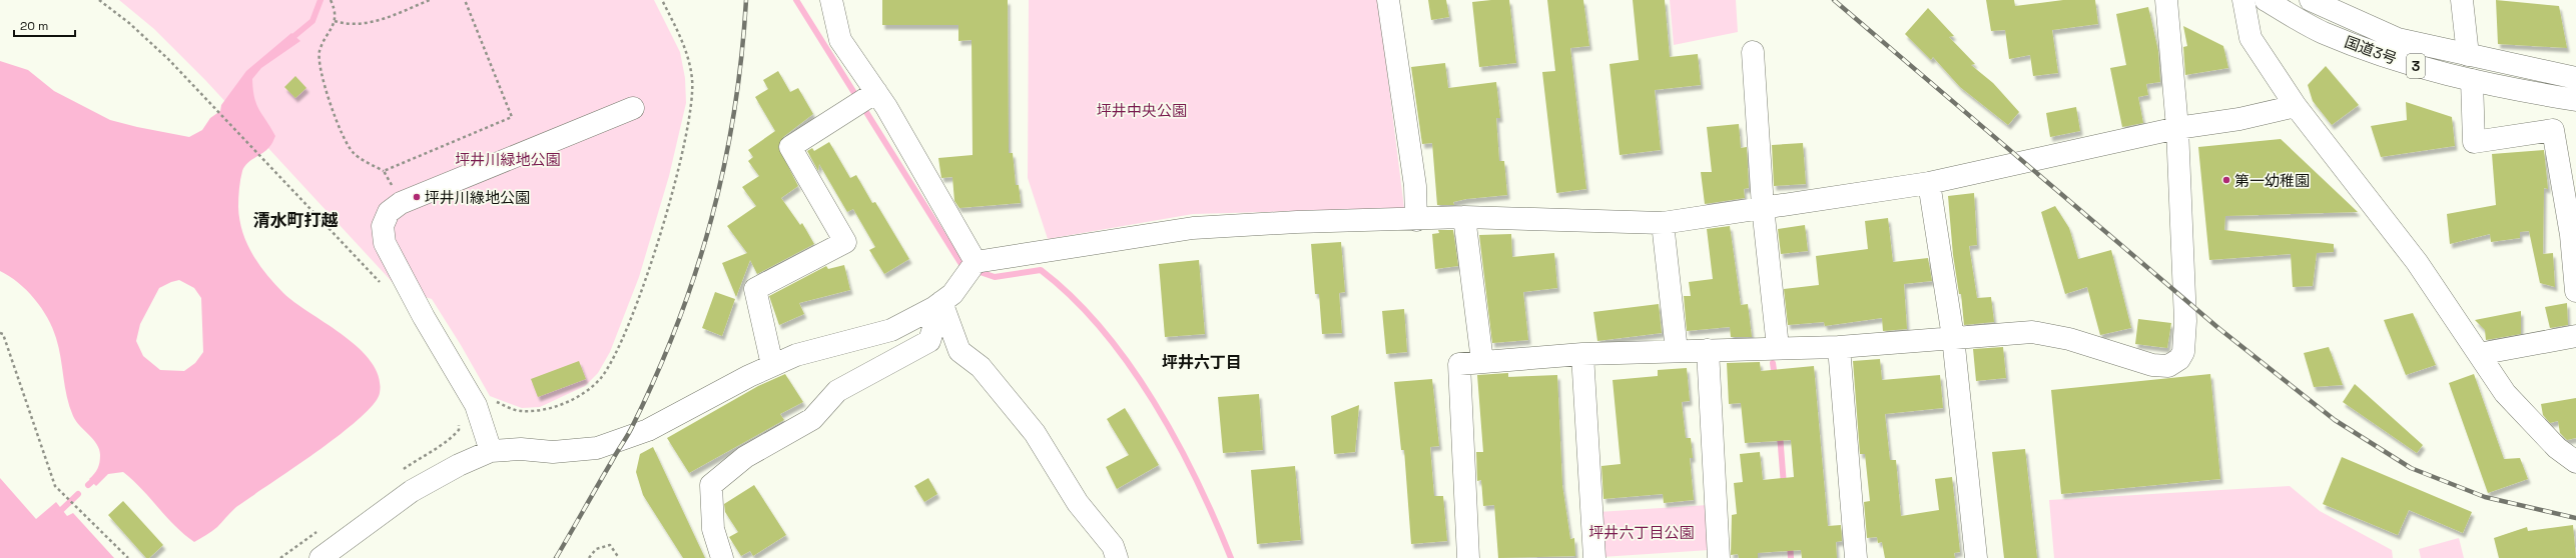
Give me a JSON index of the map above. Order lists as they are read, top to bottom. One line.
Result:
{"streets":{"main road":["国道3号","3"]},"districts":["清水町打越","坪井六丁目"],"parks":["坪井中央公園","坪井川緑地公園","坪井六丁目公園"],"places":["第一幼稚園","坪井川綠地公園"],"scale_bar":"20 m"}
